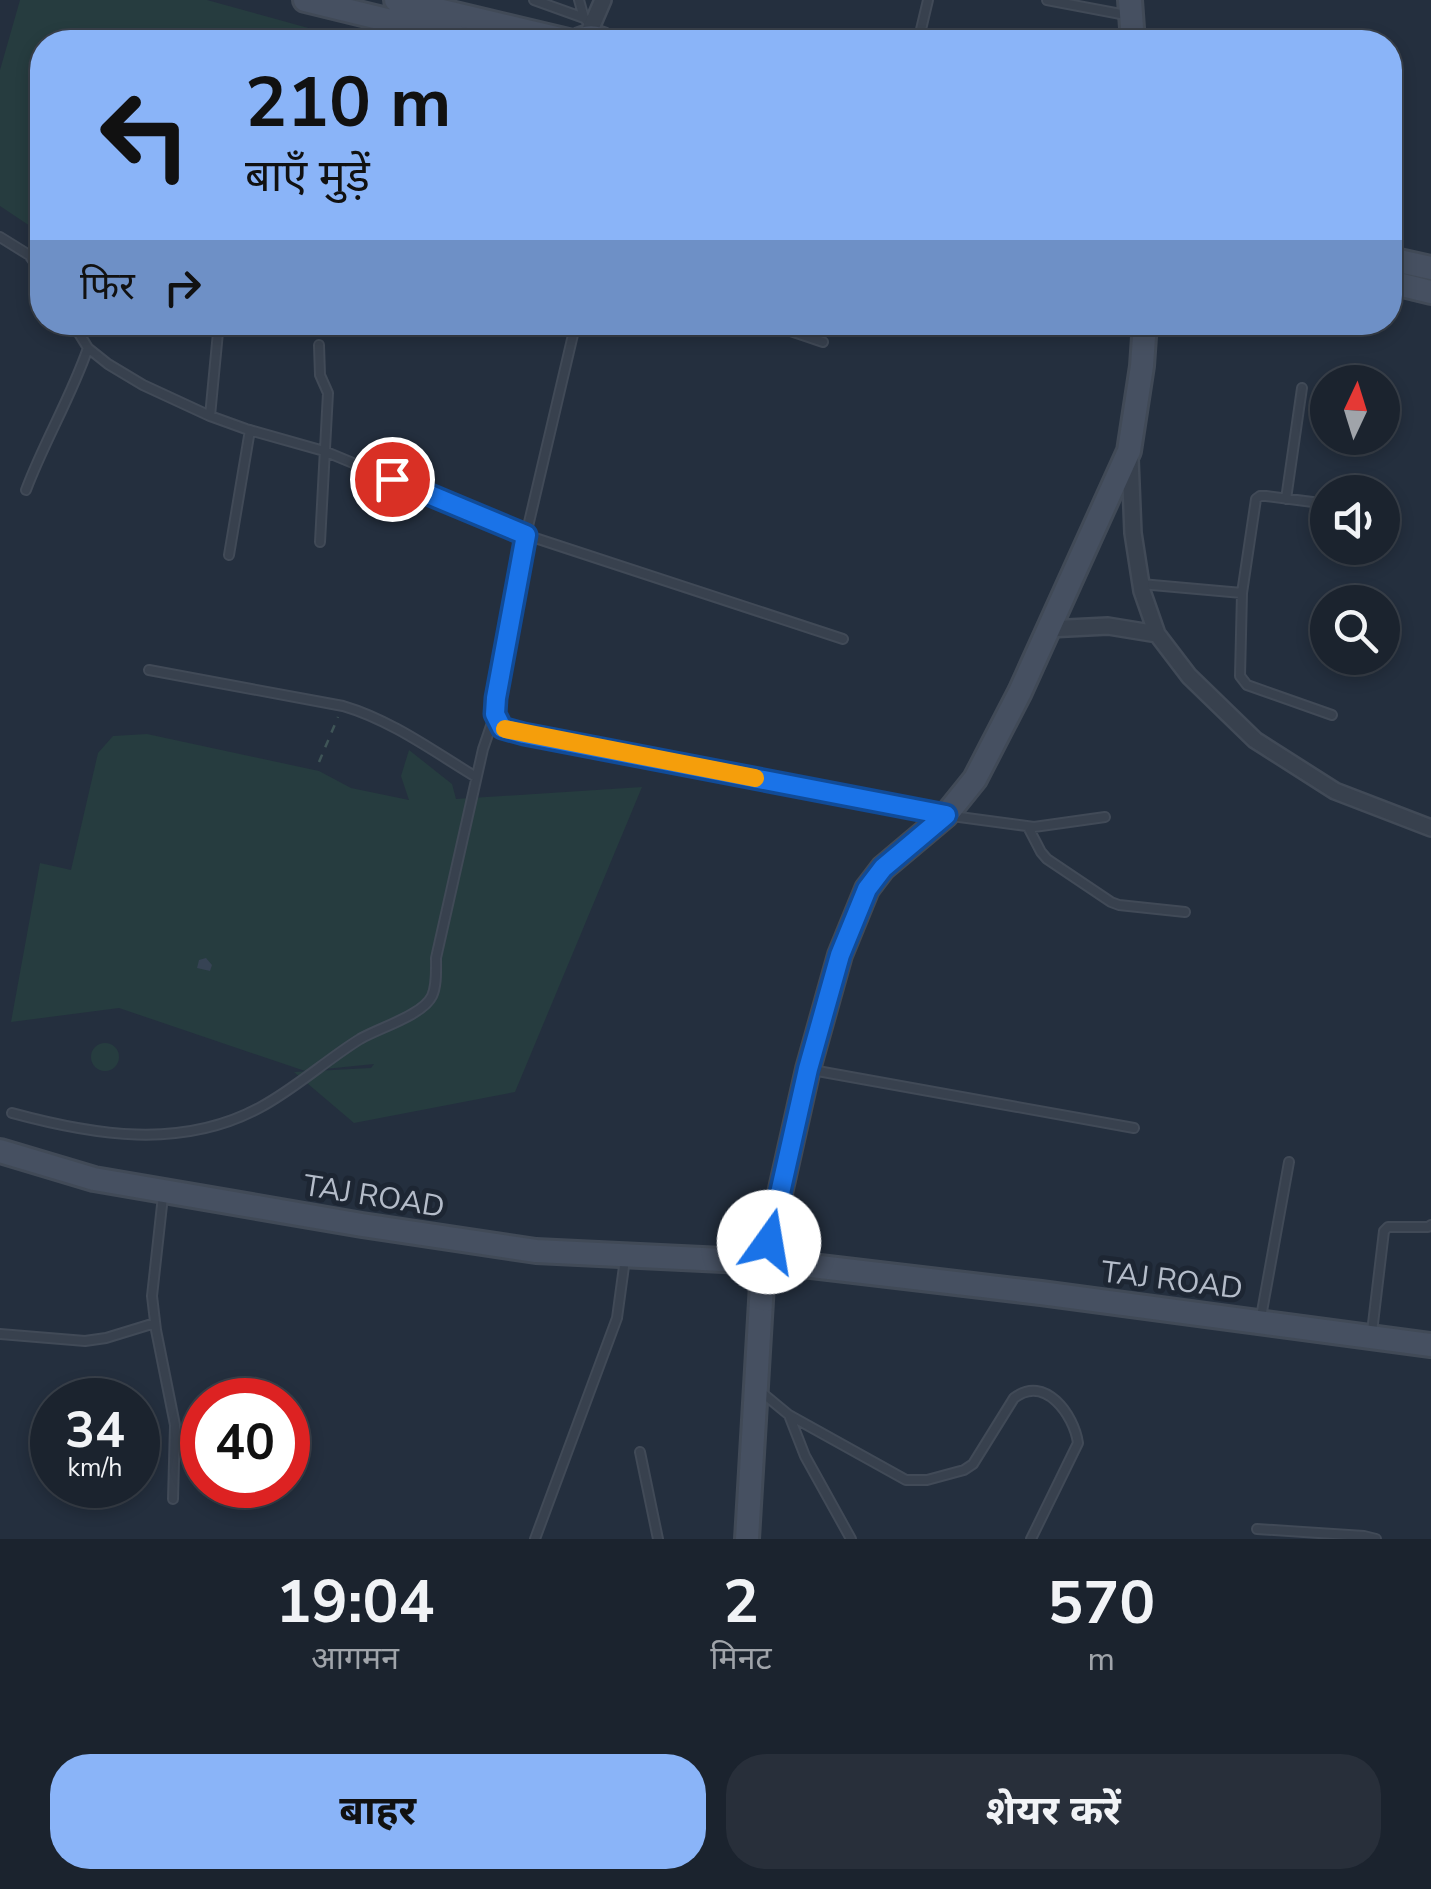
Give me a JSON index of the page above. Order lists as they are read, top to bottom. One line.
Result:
{"streets":{"main road":["TAJ ROAD"]},"north":"top","page":{"turn":["210 m","बाएँ मुड़ें"],"then":"फिर","speed":"34 km/h","limit":"40","eta":["19:04","आगमन","2","मिनट","570","m"],"buttons":["बाहर","शेयर करें"]}}
